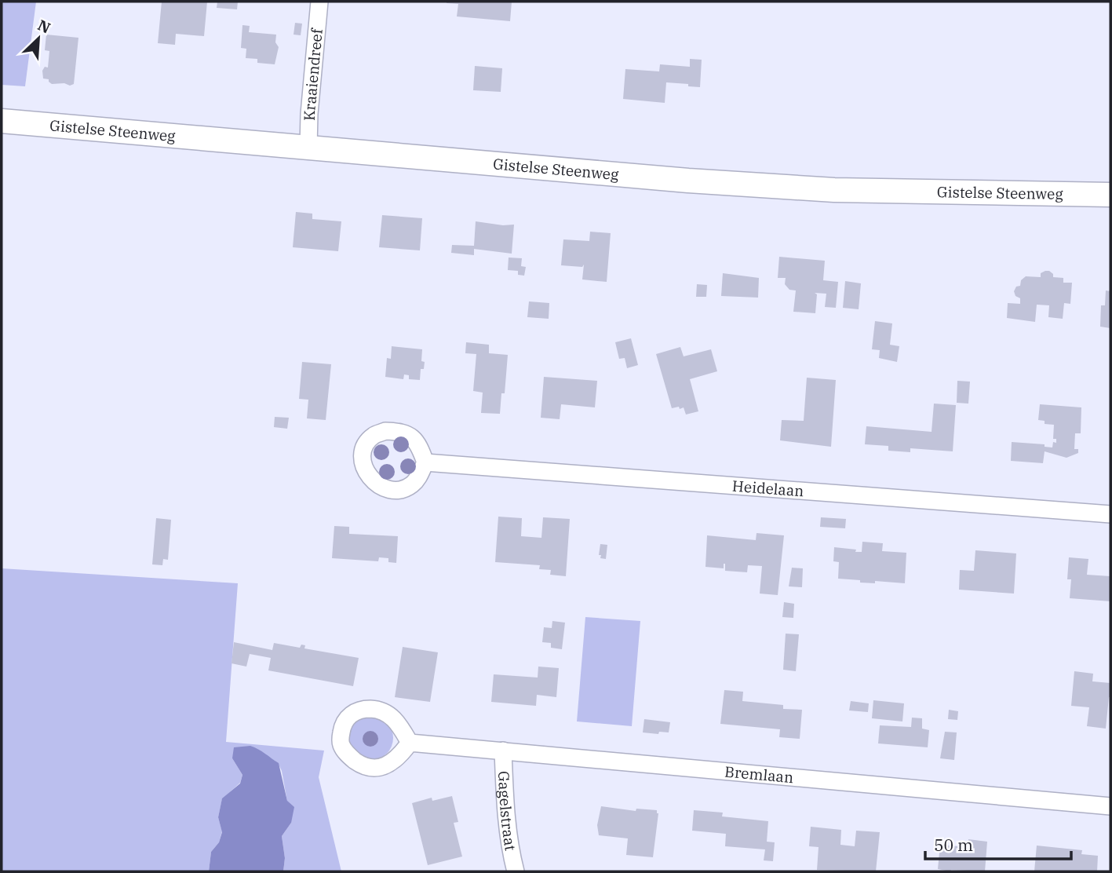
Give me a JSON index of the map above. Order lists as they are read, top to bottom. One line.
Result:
{"streets":{"main road":["Gistelse Steenweg"],"street":["Kraaiendreef","Heidelaan","Bremlaan","Gagelstraat"]},"crossings":[["Kraaiendreef","Gistelse Steenweg"],["Bremlaan","Gagelstraat"]],"scale_bar":"50 m","north":"top right"}
